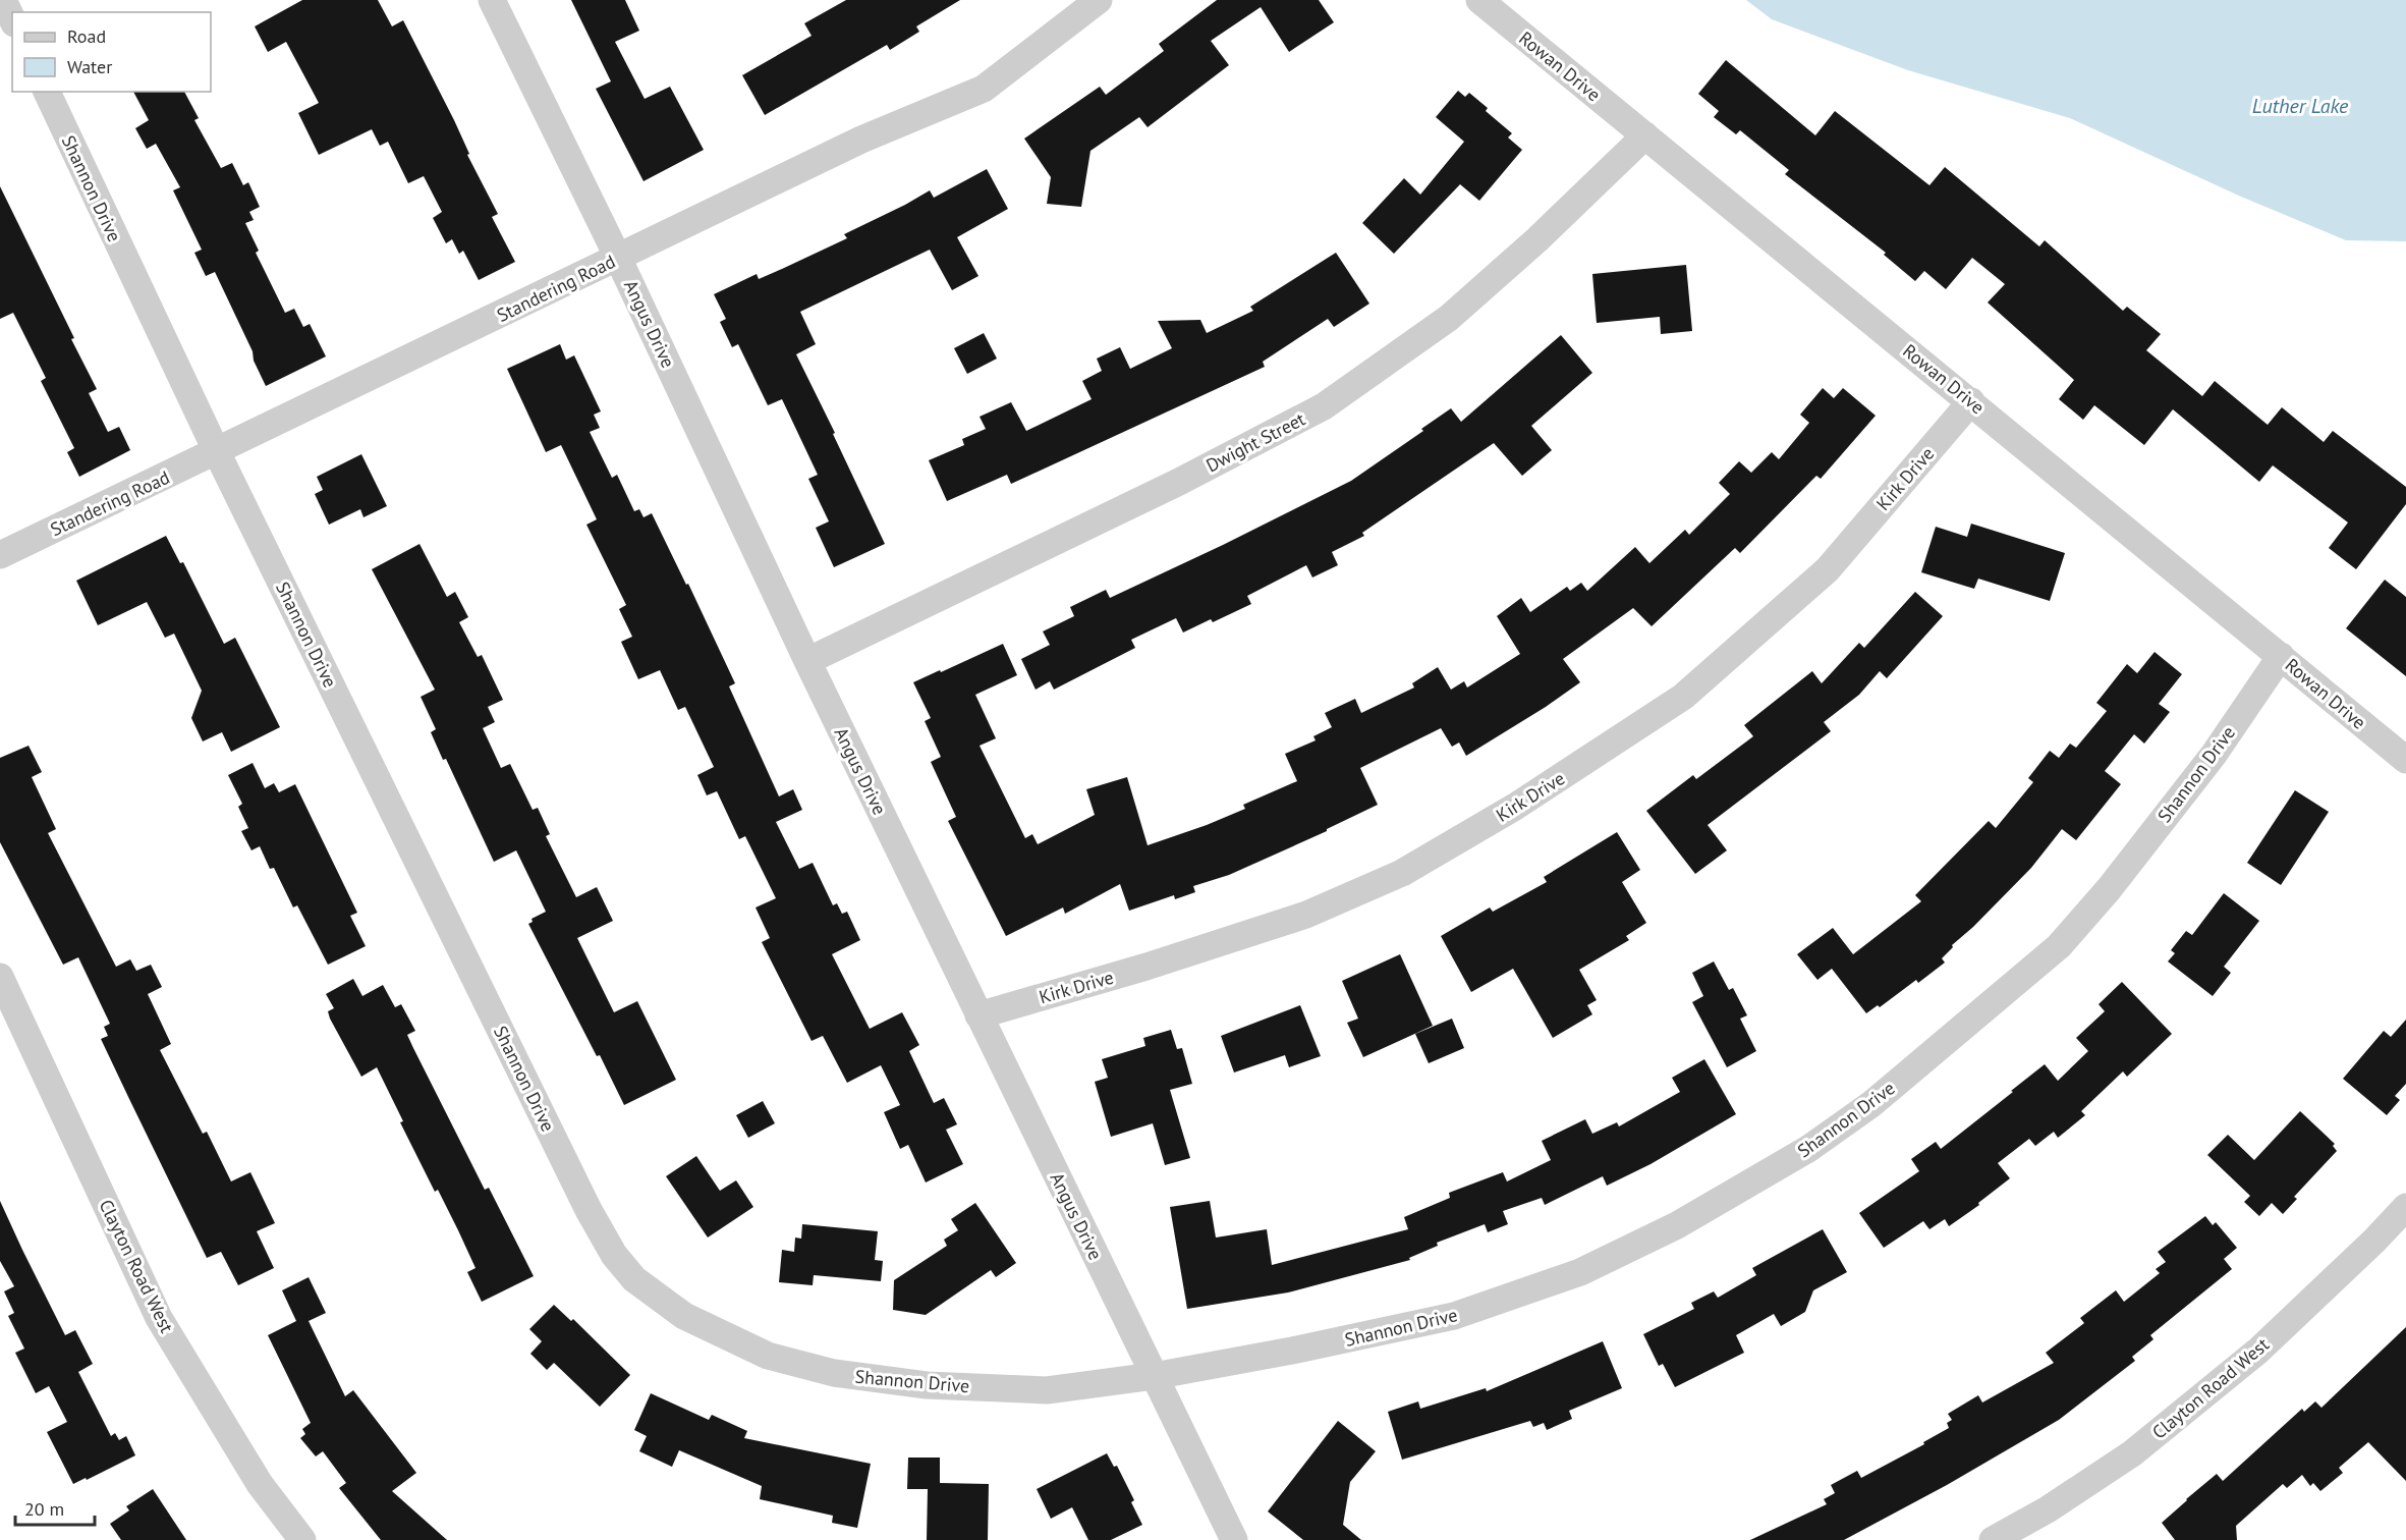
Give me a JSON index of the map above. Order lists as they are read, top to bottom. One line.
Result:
{"streets":{"street":["Rowan Drive","Shannon Drive","Standering Road","Angus Drive","Dwight Street","Kirk Drive","Clayton Road West"]},"crossings":[["Rowan Drive","Shannon Drive"],["Rowan Drive","Dwight Street"],["Rowan Drive","Kirk Drive"],["Shannon Drive","Standering Road"],["Shannon Drive","Angus Drive"],["Standering Road","Angus Drive"],["Angus Drive","Dwight Street"],["Angus Drive","Kirk Drive"]],"water":["Luther Lake"],"legend":["Road","Water"],"scale_bar":"20 m"}
